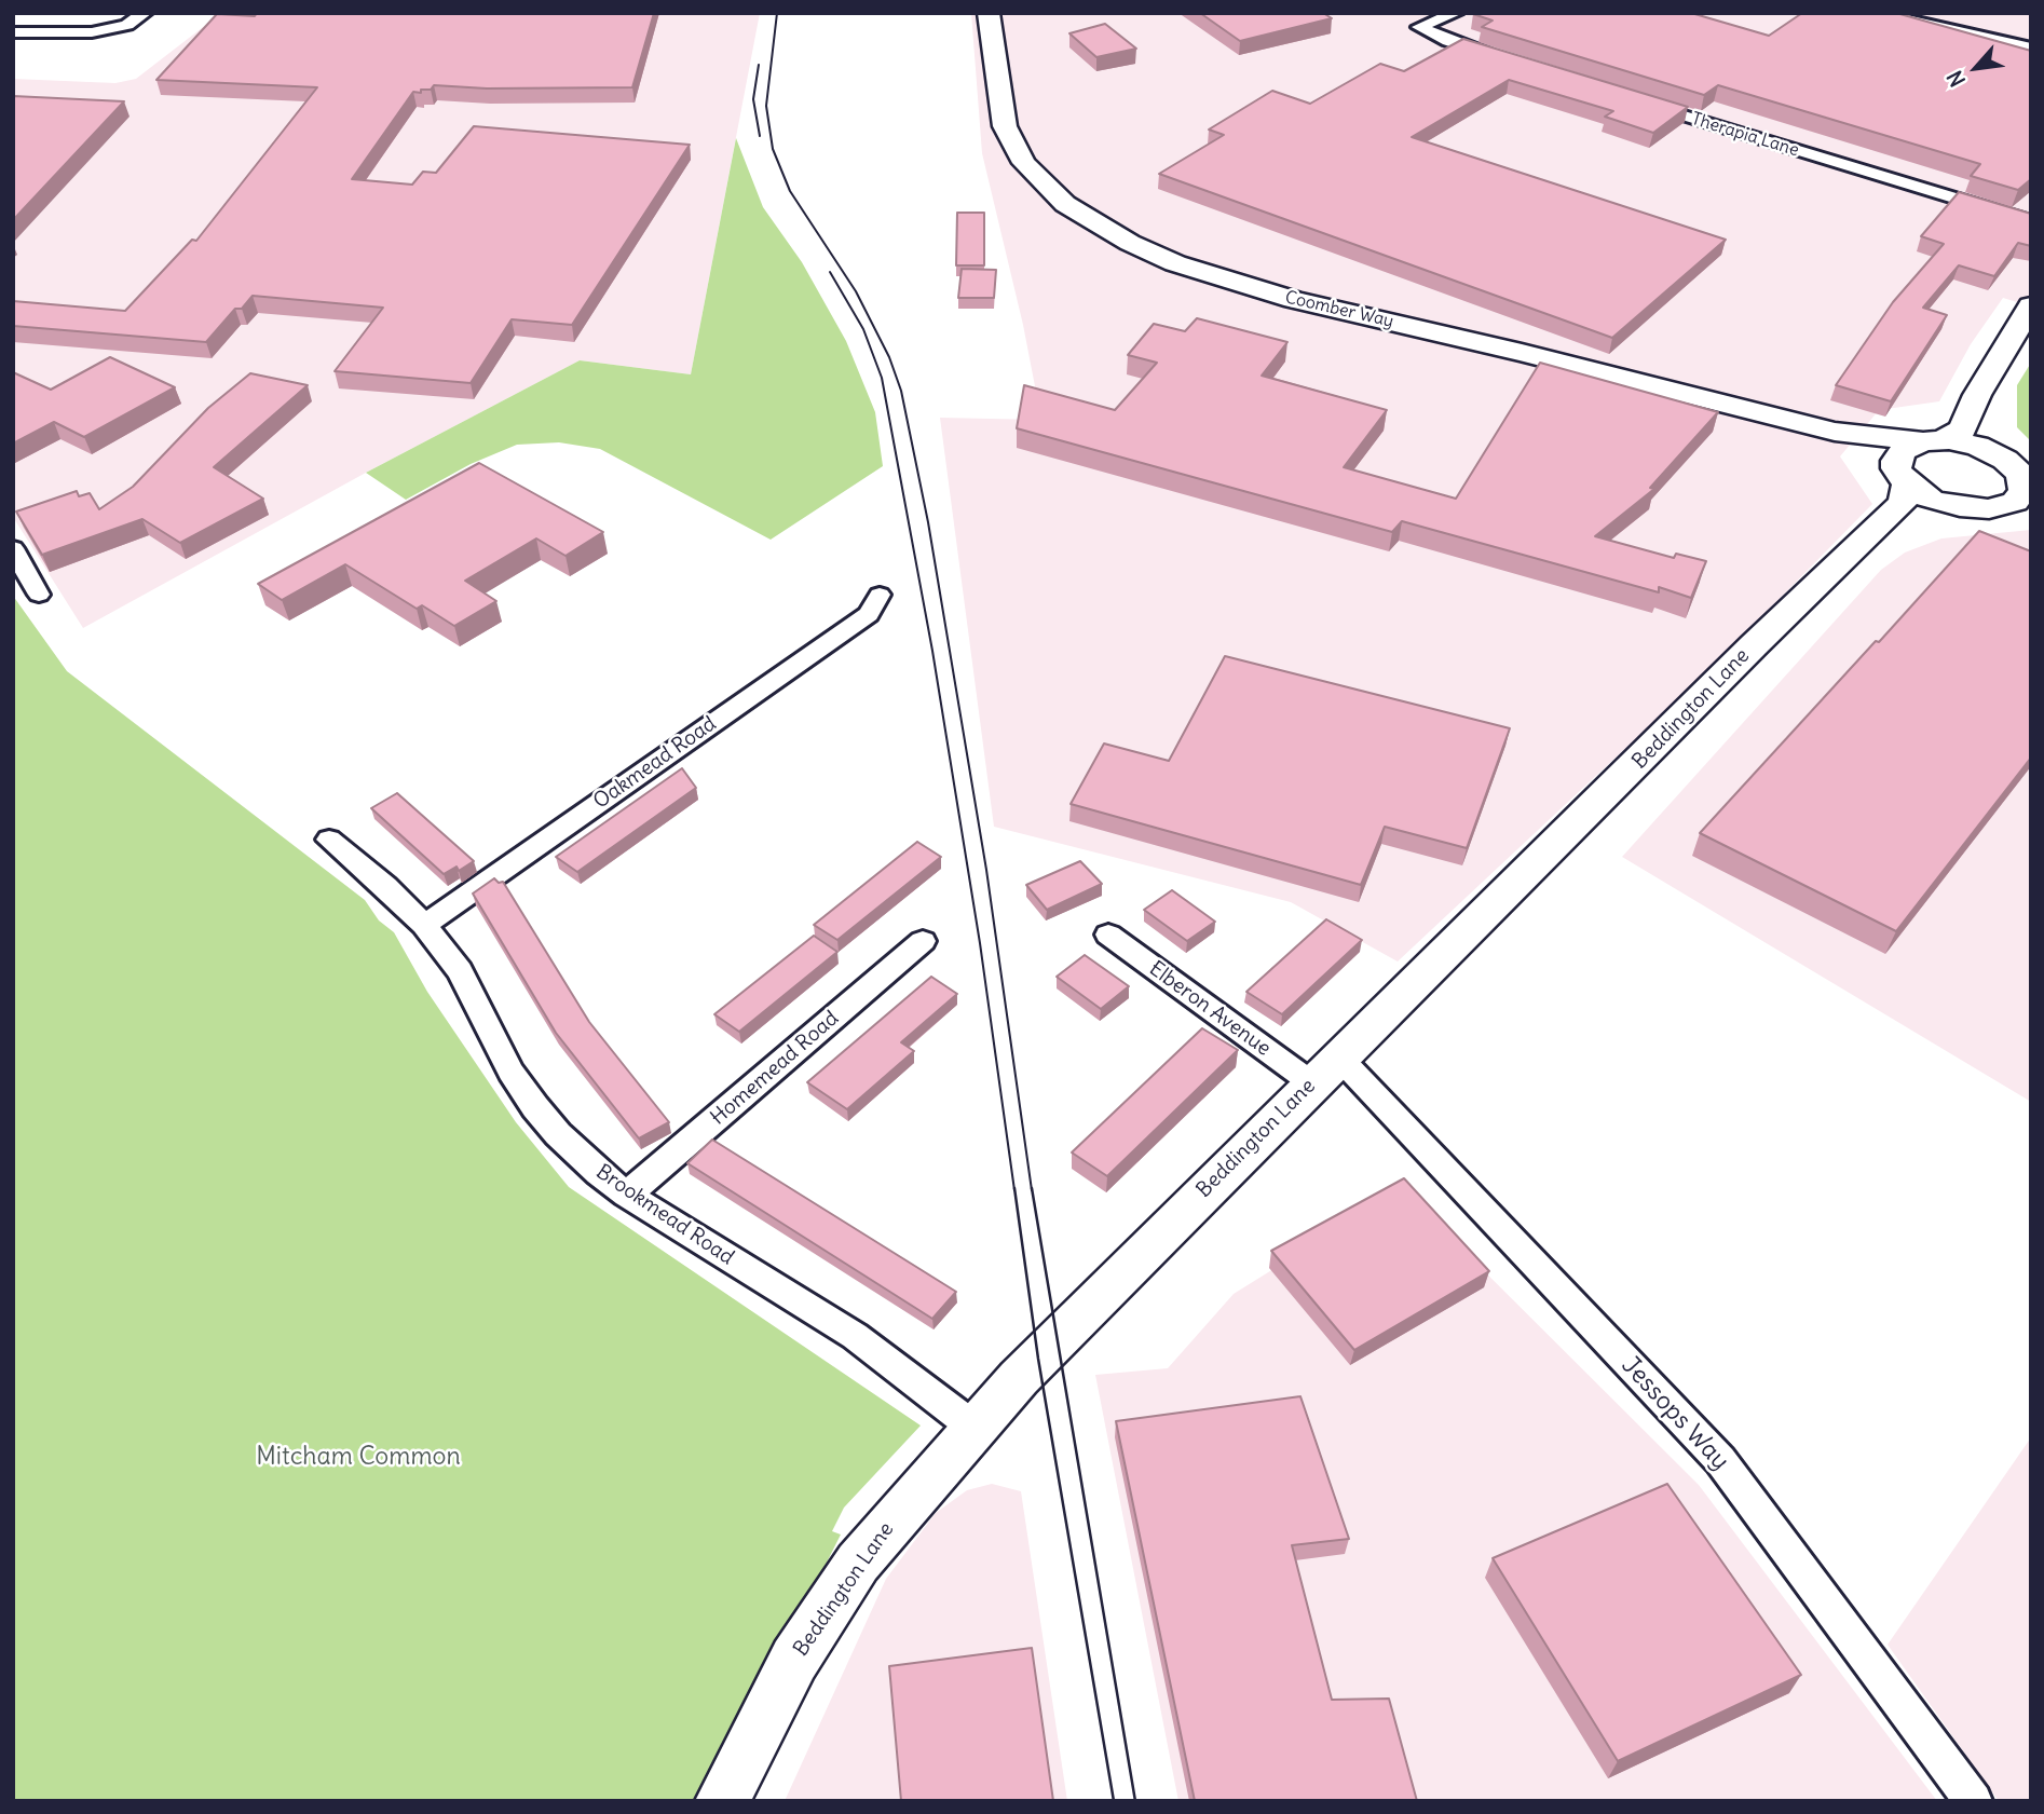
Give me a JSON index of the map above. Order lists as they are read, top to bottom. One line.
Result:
{"streets":{"main road":["Coomber Way","Beddington Lane"],"street":["Therapia Lane","Oakmead Road","Elberon Avenue","Homemead Road","Brookmead Road","Jessops Way"]},"crossings":[["Coomber Way","Beddington Lane"],["Beddington Lane","Elberon Avenue"],["Beddington Lane","Brookmead Road"],["Beddington Lane","Jessops Way"],["Oakmead Road","Brookmead Road"],["Elberon Avenue","Jessops Way"],["Homemead Road","Brookmead Road"]],"parks":["Mitcham Common"],"north":"bottom left"}
